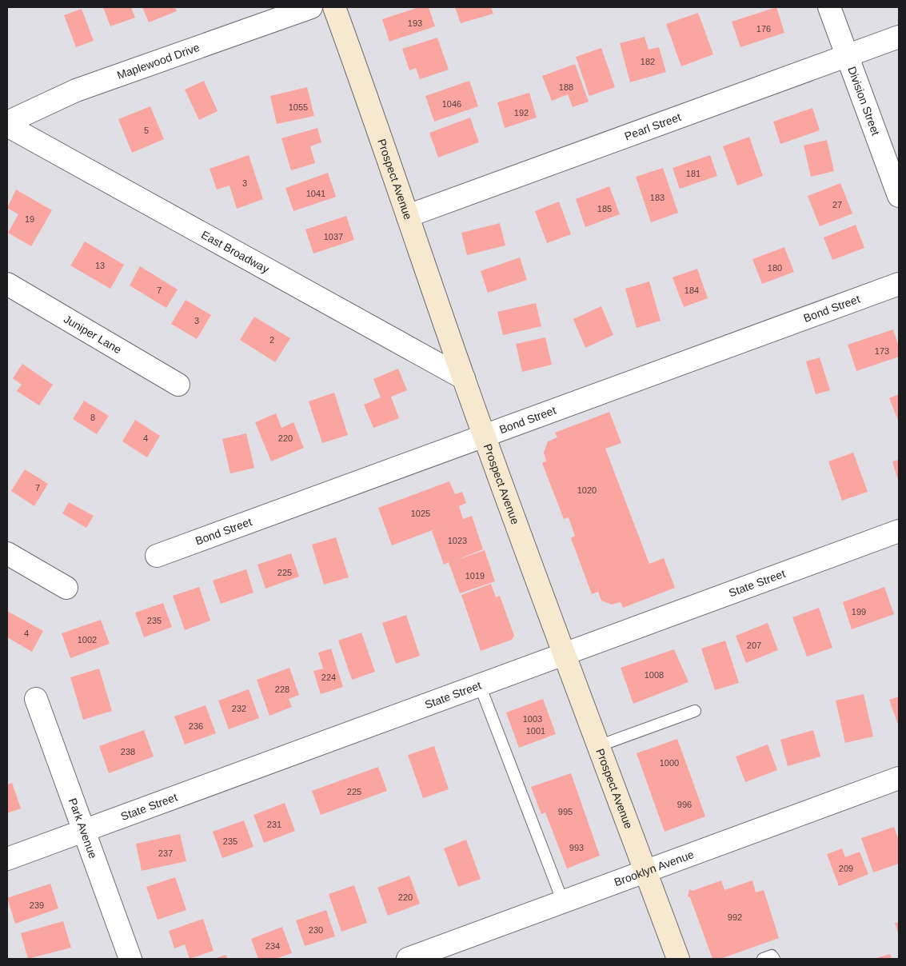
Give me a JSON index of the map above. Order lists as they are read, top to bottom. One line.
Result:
{"streets":{"main road":["Prospect Avenue"],"street":["Maplewood Drive","Division Street","Pearl Street","East Broadway","Bond Street","Juniper Lane","State Street","Park Avenue","Brooklyn Avenue"]},"crossings":[["Maplewood Drive","East Broadway"],["Division Street","Pearl Street"],["Pearl Street","Prospect Avenue"],["Prospect Avenue","East Broadway"],["Prospect Avenue","Bond Street"],["Prospect Avenue","State Street"],["Prospect Avenue","Brooklyn Avenue"],["State Street","Park Avenue"]],"house_numbers":["193","176","182","188","1046","1055","192","5","181","3","1041","183","27","185","19","1037","13","180","7","184","3","2","173","8","4","220","7","1020","1025","1023","225","1019","199","235","4","1002","207","1008","224","228","232","1003","236","1001","238","1000","225","996","995","231","235","993","237","209","220","239","992","230","234"]}
